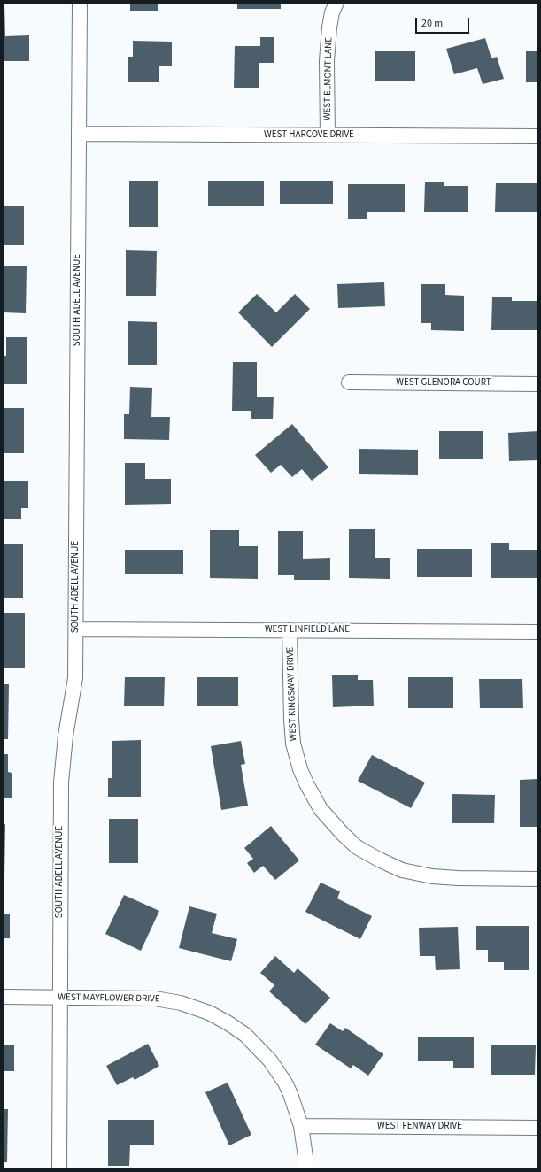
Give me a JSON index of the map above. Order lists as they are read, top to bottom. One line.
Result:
{"streets":{"street":["WEST ELMONT LANE","WEST HARCOVE DRIVE","SOUTH ADELL AVENUE","WEST GLENORA COURT","WEST LINFIELD LANE","WEST KINGSWAY DRIVE","WEST MAYFLOWER DRIVE","WEST FENWAY DRIVE"]},"crossings":[["WEST ELMONT LANE","WEST HARCOVE DRIVE"],["WEST HARCOVE DRIVE","SOUTH ADELL AVENUE"],["SOUTH ADELL AVENUE","WEST LINFIELD LANE"],["SOUTH ADELL AVENUE","WEST MAYFLOWER DRIVE"],["WEST LINFIELD LANE","WEST KINGSWAY DRIVE"],["WEST MAYFLOWER DRIVE","WEST FENWAY DRIVE"]],"scale_bar":"20 m"}
